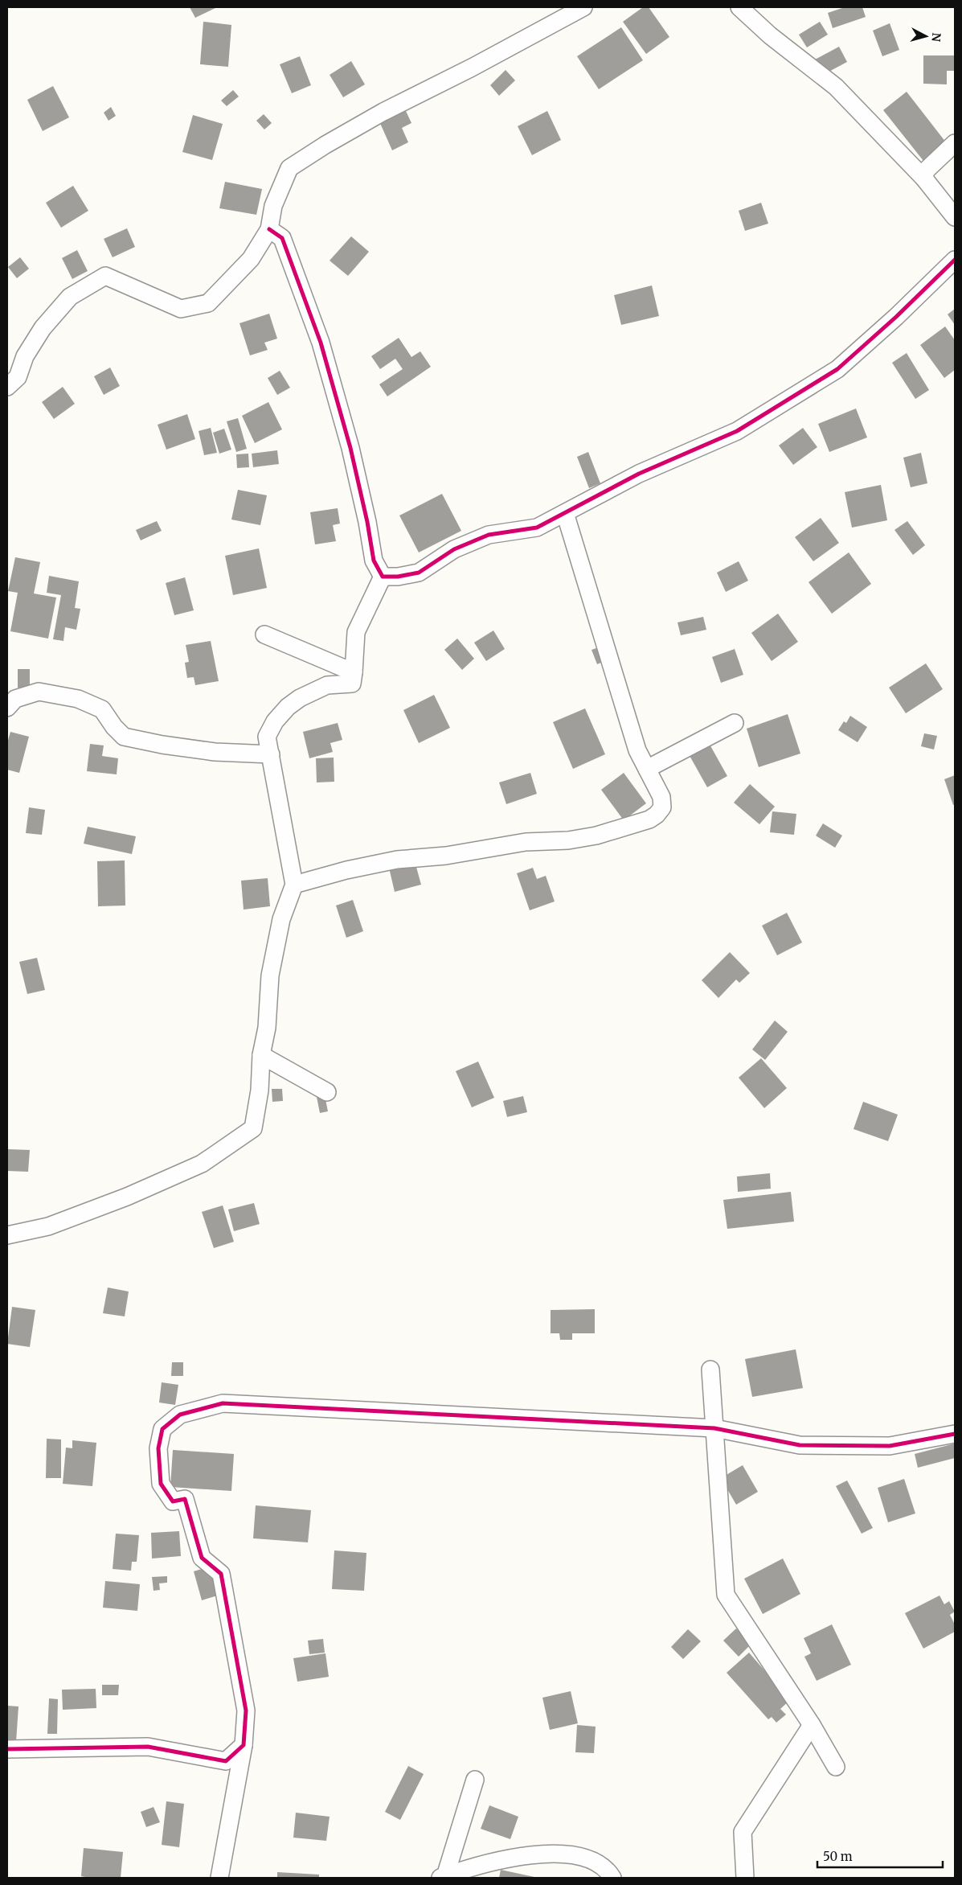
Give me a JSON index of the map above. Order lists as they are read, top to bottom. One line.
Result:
{"scale_bar":"50 m","north":"right"}
